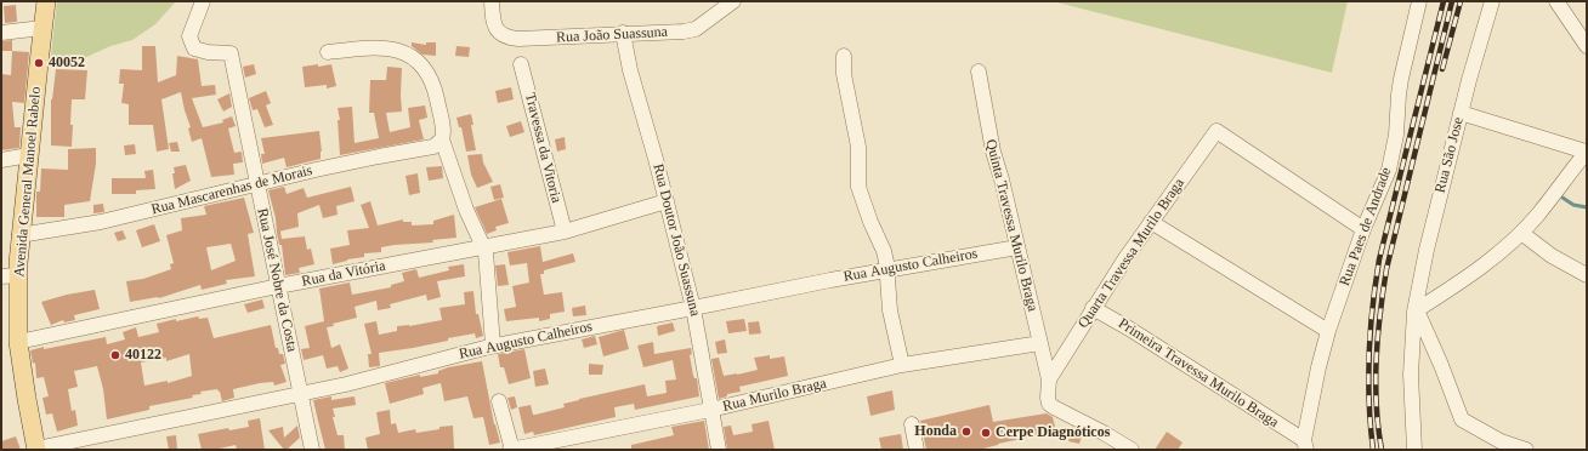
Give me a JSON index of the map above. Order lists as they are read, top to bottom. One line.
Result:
{"streets":{"main road":["Avenida General Manoel Rabelo"],"street":["Rua João Suassuna","Travessa da Vitoria","Rua São Jose","Rua Mascarenhas de Morais","Quinta Travessa Murilo Braga","Rua Paes de Andrade","Rua Doutor João Suassuna","Quarta Travessa Murilo Braga","Rua Augusto Calheiros","Rua da Vitória","Rua José Nobre da Costa","Primeira Travessa Murilo Braga","Rua Murilo Braga"]},"crossings":[["Rua João Suassuna","Rua Doutor João Suassuna"],["Travessa da Vitoria","Rua da Vitória"],["Avenida General Manoel Rabelo","Rua Mascarenhas de Morais"],["Avenida General Manoel Rabelo","Rua Augusto Calheiros"],["Avenida General Manoel Rabelo","Rua da Vitória"],["Rua Mascarenhas de Morais","Rua José Nobre da Costa"],["Quinta Travessa Murilo Braga","Quarta Travessa Murilo Braga"],["Quinta Travessa Murilo Braga","Rua Augusto Calheiros"],["Quinta Travessa Murilo Braga","Rua Murilo Braga"],["Rua Paes de Andrade","Quarta Travessa Murilo Braga"],["Rua Paes de Andrade","Primeira Travessa Murilo Braga"],["Rua Doutor João Suassuna","Rua Augusto Calheiros"],["Rua Doutor João Suassuna","Rua da Vitória"],["Rua Doutor João Suassuna","Rua Murilo Braga"],["Quarta Travessa Murilo Braga","Primeira Travessa Murilo Braga"],["Rua Augusto Calheiros","Rua José Nobre da Costa"],["Rua da Vitória","Rua José Nobre da Costa"]],"places":["40052","40122","Honda","Cerpe Diagnóticos"]}
